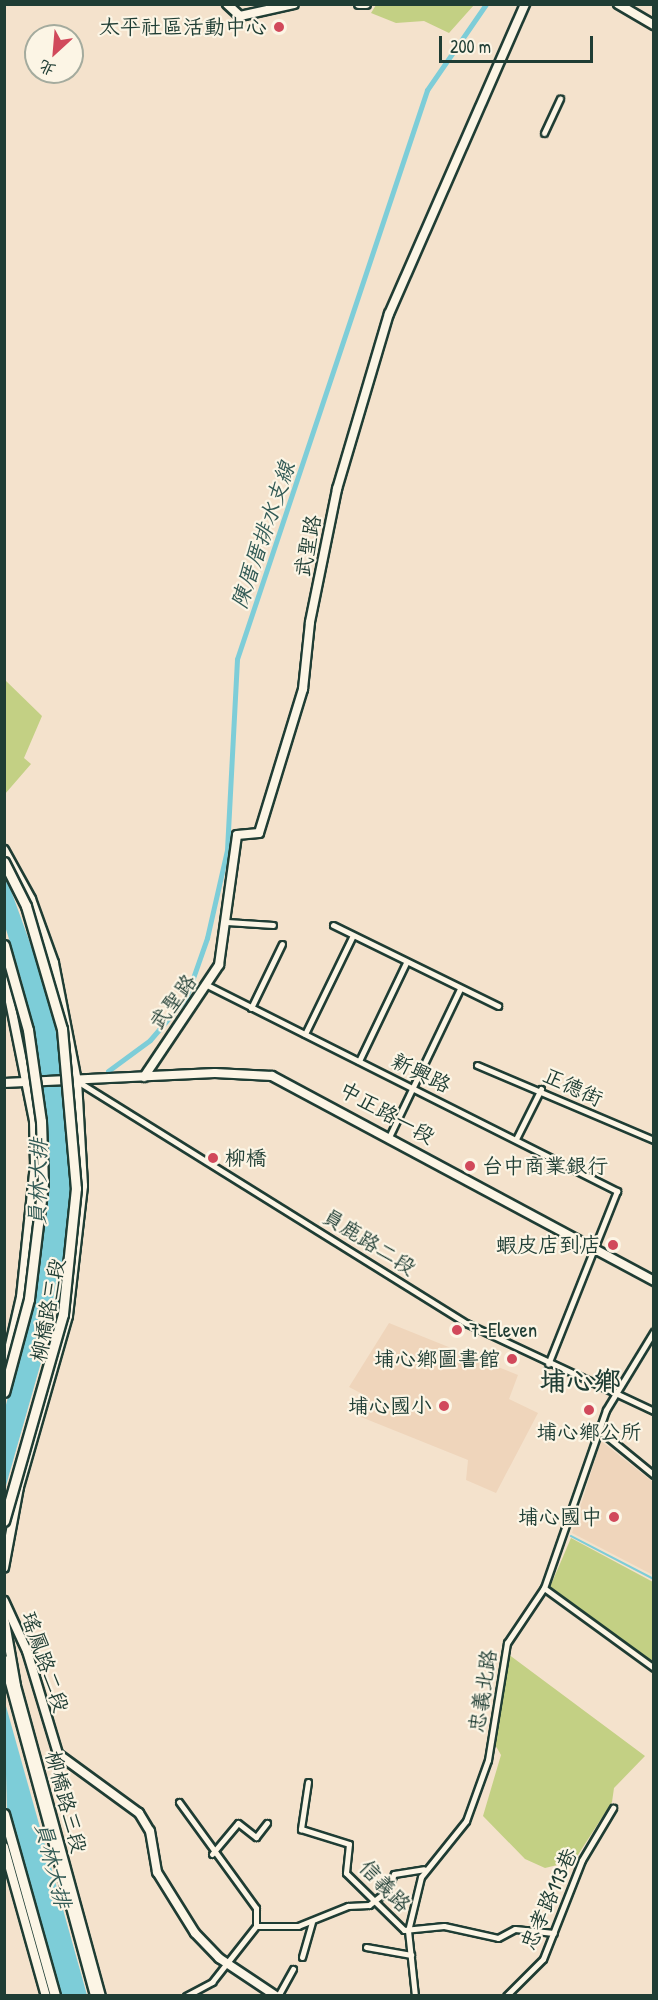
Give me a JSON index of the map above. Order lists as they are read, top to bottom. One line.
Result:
{"streets":{"main road":["武聖路","中正路一段","柳橋路三段","瑤鳳路二段"],"street":["新興路","正德街","員鹿路二段","忠義北路","信義路","忠孝路113巷"]},"crossings":[["武聖路","新興路"],["武聖路","中正路一段"],["新興路","中正路一段"],["中正路一段","員鹿路二段"],["中正路一段","柳橋路三段"],["員鹿路二段","柳橋路三段"],["員鹿路二段","忠義北路"],["忠義北路","信義路"],["信義路","忠孝路113巷"]],"districts":["埔心鄉"],"water":["陳厝厝排水支線","員林大排"],"places":["太平社區活動中心","柳橋","台中商業銀行","蝦皮店到店","7-Eleven","埔心鄉圖書館","埔心國小","埔心鄉公所","埔心國中"],"scale_bar":"200 m","north":"bottom left"}
